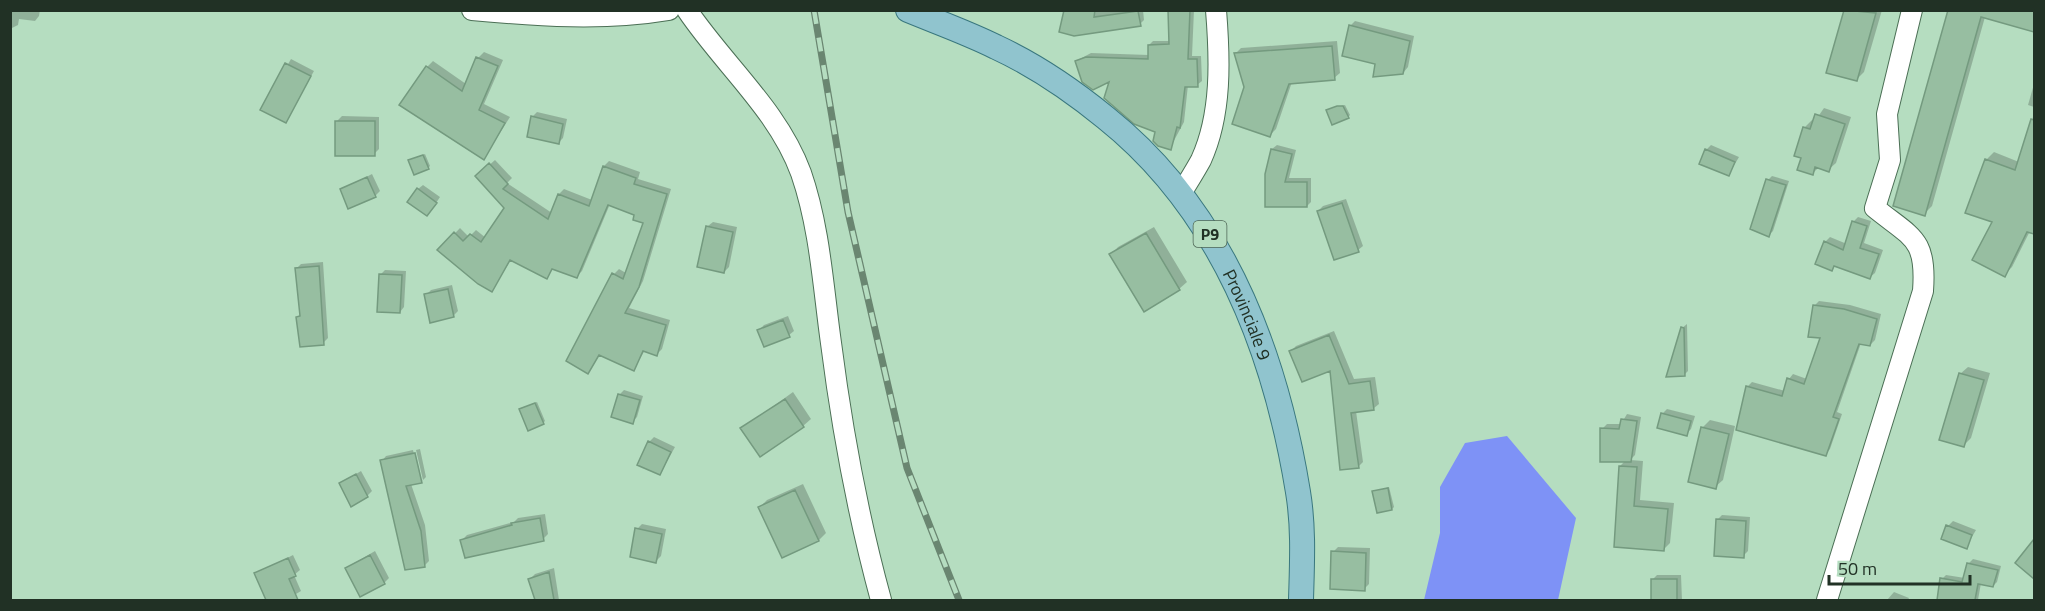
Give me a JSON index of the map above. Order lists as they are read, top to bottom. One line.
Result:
{"streets":{"main road":["P9","Provinciale 9"]},"scale_bar":"50 m"}
